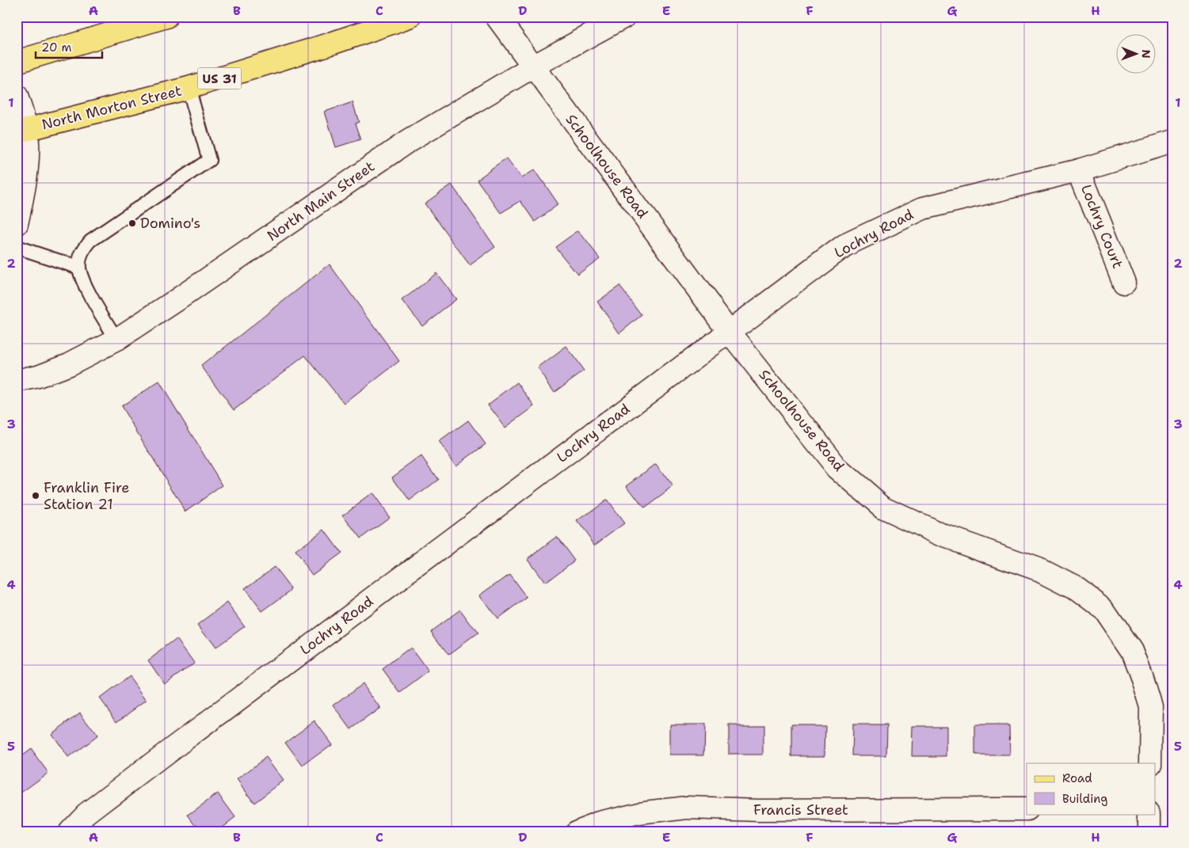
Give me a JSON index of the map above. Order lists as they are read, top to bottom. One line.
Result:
{"streets":{"main road":["US 31","North Morton Street"],"street":["Schoolhouse Road","North Main Street","Lochry Court","Lochry Road","Francis Street"]},"crossings":[["Schoolhouse Road","North Main Street"],["Schoolhouse Road","Lochry Road"],["Lochry Court","Lochry Road"]],"places":["Domino's","Franklin Fire Station 21"],"legend":["Road","Building"],"scale_bar":"20 m","north":"right","grid":{"columns":["A","B","C","D","E","F","G","H"],"rows":["1","2","3","4","5"]}}
